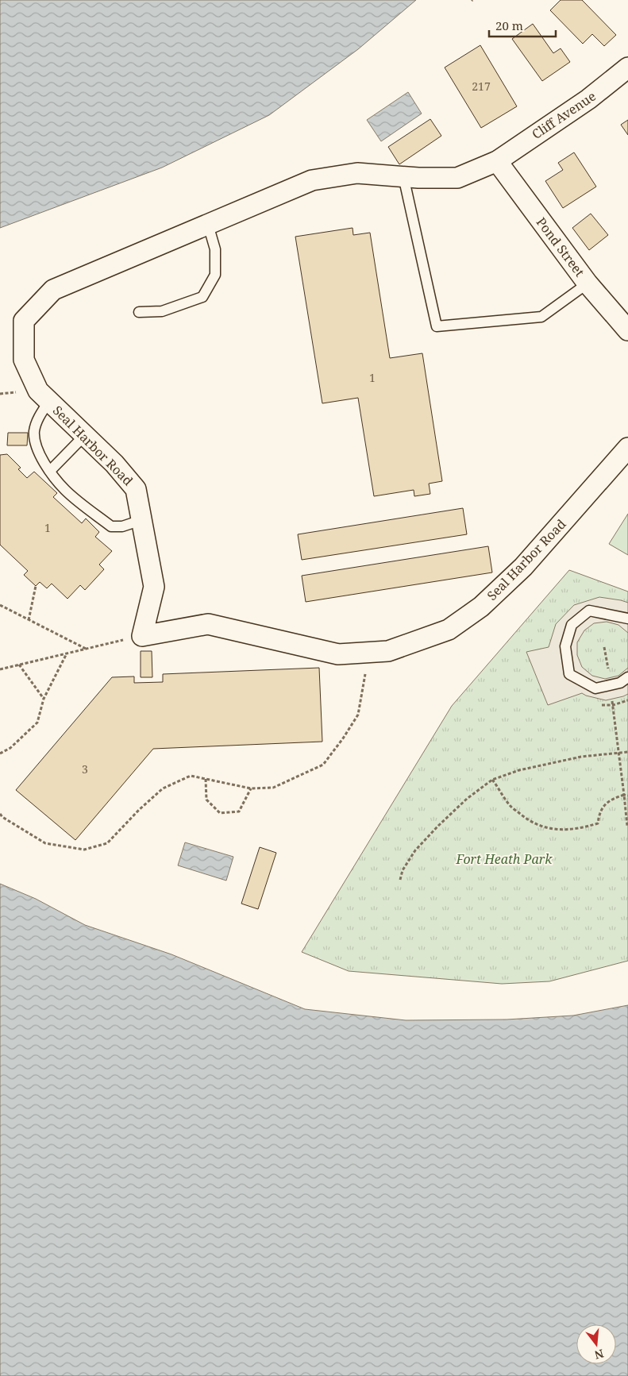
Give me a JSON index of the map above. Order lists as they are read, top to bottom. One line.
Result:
{"streets":{"street":["Cliff Avenue","Pond Street","Seal Harbor Road"]},"crossings":[["Cliff Avenue","Pond Street"],["Cliff Avenue","Seal Harbor Road"],["Pond Street","Seal Harbor Road"]],"parks":["Fort Heath Park"],"house_numbers":["217","1","1","3"],"scale_bar":"20 m","north":"bottom"}
